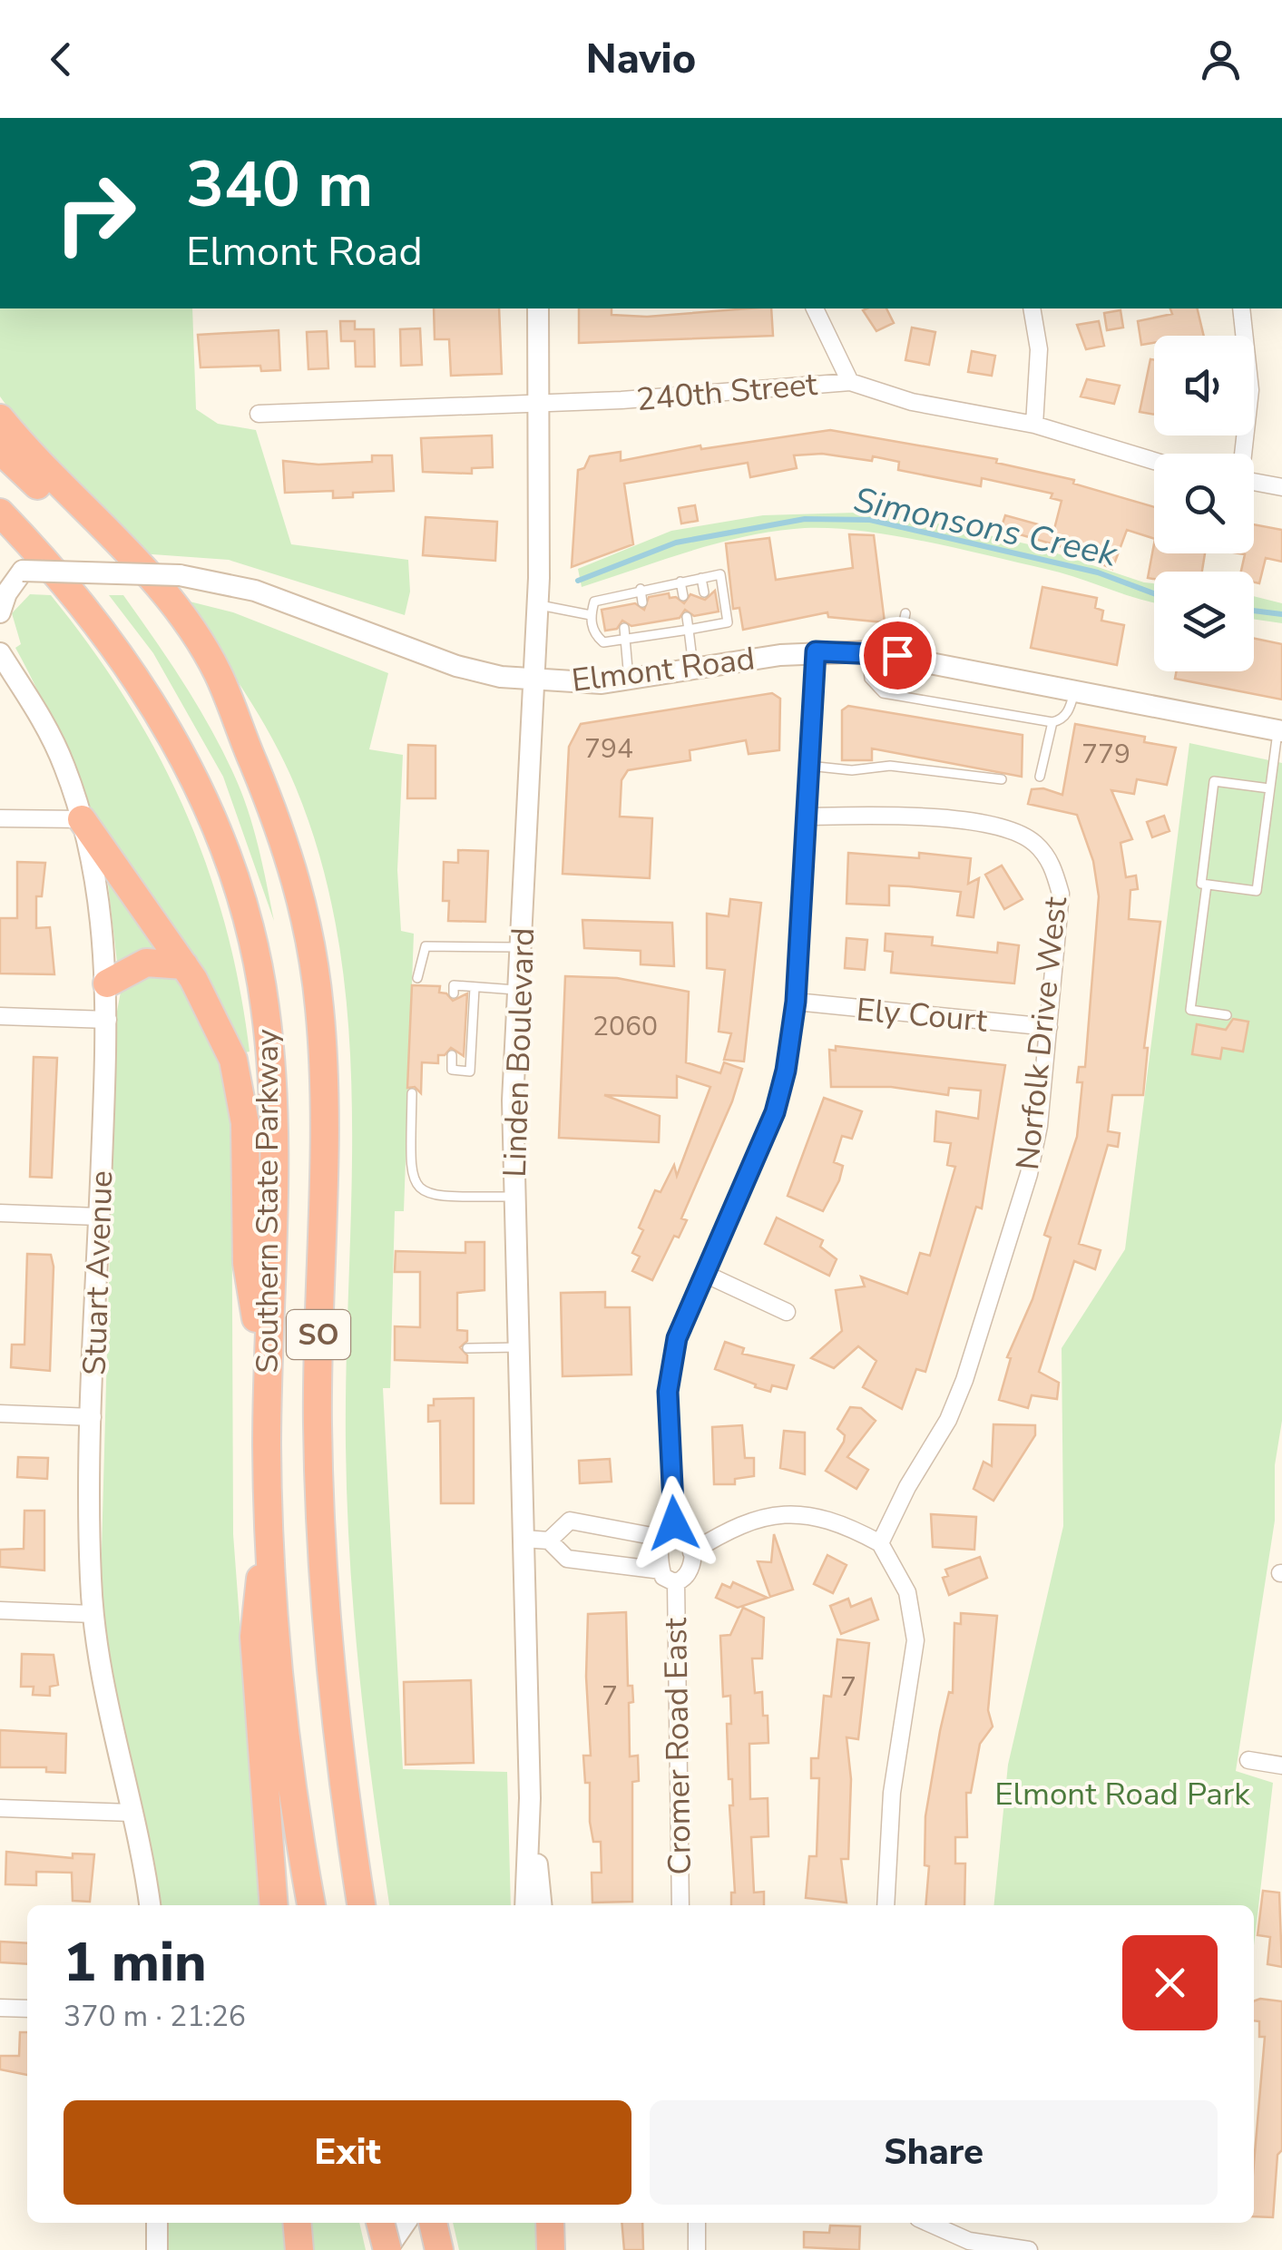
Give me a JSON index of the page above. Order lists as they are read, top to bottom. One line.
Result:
{"streets":{"highway":["Southern State Parkway","SO"],"main road":["Elmont Road","Linden Boulevard","Stuart Avenue"],"street":["240th Street","Ely Court","Norfolk Drive West","Cromer Road East"]},"crossings":[["240th Street","Linden Boulevard"],["Elmont Road","Linden Boulevard"],["Ely Court","Norfolk Drive West"]],"water":["Simonsons Creek"],"parks":["Elmont Road Park"],"house_numbers":["794","779","2060","7","7"],"page":{"header":"Navio","turn":["340 m","Elmont Road"],"heading":["1 min","370 m · 21:26"],"buttons":["Exit","Share"]}}
